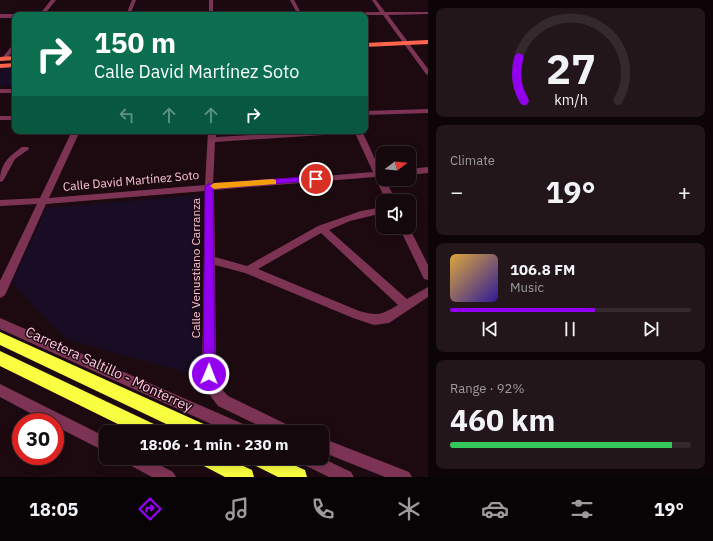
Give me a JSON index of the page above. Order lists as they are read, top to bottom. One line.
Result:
{"streets":{"highway":["Carretera Saltillo - Monterrey"],"street":["Calle David Martínez Soto","Calle Venustiano Carranza"]},"crossings":[["Calle David Martínez Soto","Calle Venustiano Carranza"]],"north":"right","page":{"turn":["150 m","Calle David Martínez Soto"],"tile":["Climate",["Range · 92%","460 km"]],"heat":["−","19°","+"],"song":["106.8 FM","Music"],"limit":"30","trip":"18:06 · 1 min · 230 m","tabs":["18:05","19°"],"gauge":["27","km/h"]}}
